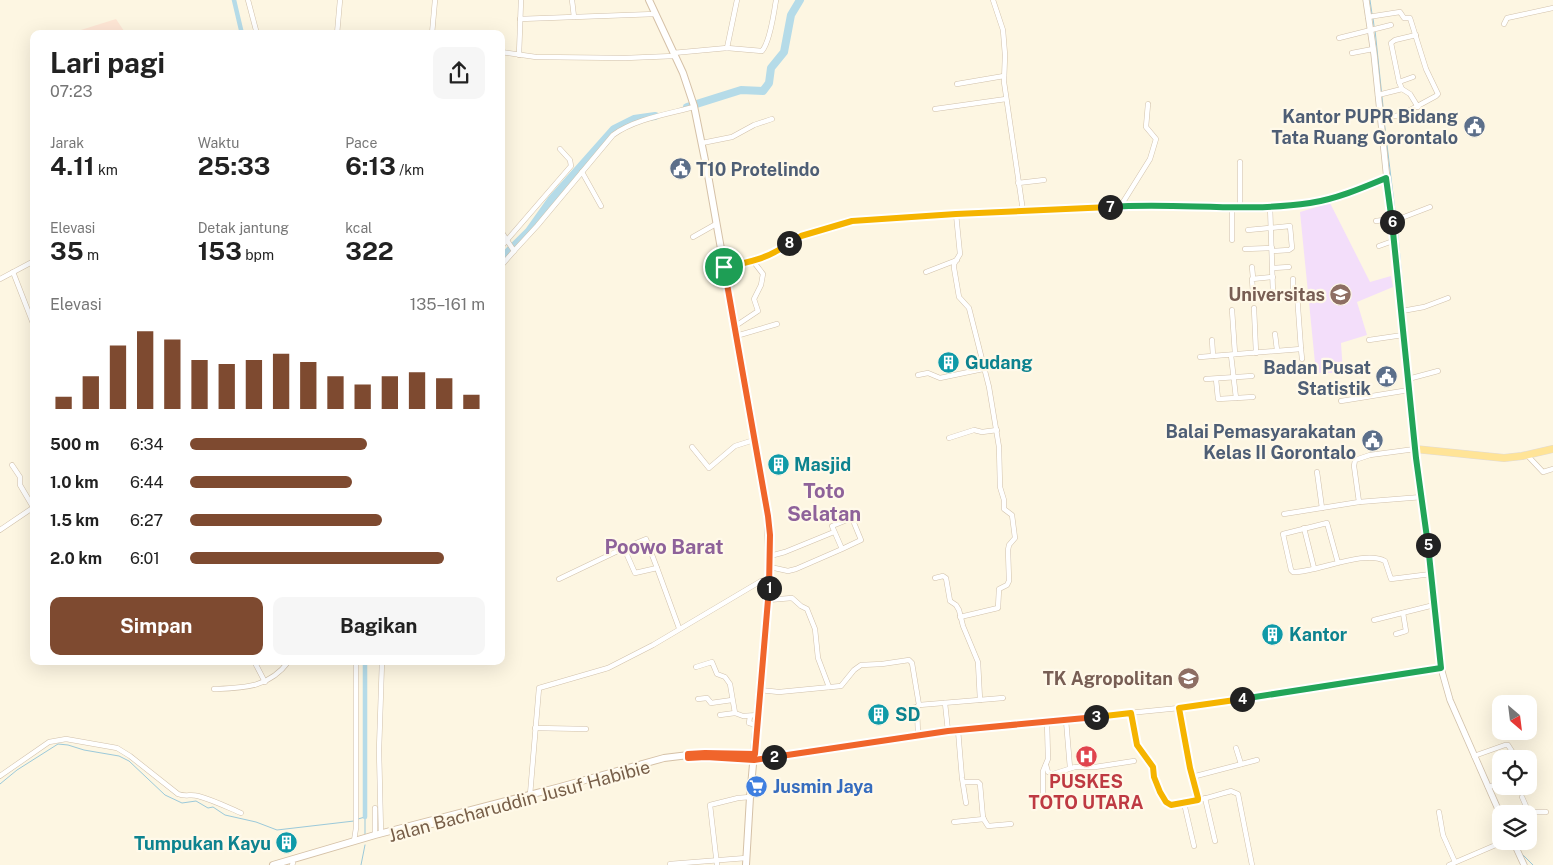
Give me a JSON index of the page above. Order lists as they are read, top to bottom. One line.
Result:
{"streets":{"main road":["Jalan Bacharuddin Jusuf Habibie"]},"districts":["Toto Selatan","Poowo Barat"],"places":{"public building":["Kantor PUPR Bidang Tata Ruang Gorontalo","T10 Protelindo","Badan Pusat Statistik","Balai Pemasyarakatan Kelas II Gorontalo"],"school or university":["Universitas","TK Agropolitan"],"building":["Gudang","Masjid","Kantor","SD","Tumpukan Kayu"],"hospital":["PUSKES TOTO UTARA"],"supermarket":["Jusmin Jaya"]},"north":"bottom right","page":{"heading":["Lari pagi","07:23"],"stats":[["Jarak","4.11 km"],["Waktu","25:33"],["Pace","6:13 /km"],["Elevasi","35 m"],["Detak jantung","153 bpm"],["kcal","322"]],"pins":["7","6","8","5","1","4","3","2"],"chart":["Elevasi","135–161 m"],"list":[{"name":"500 m","note":"6:34"},{"name":"1.0 km","note":"6:44"},{"name":"1.5 km","note":"6:27"},{"name":"2.0 km","note":"6:01"}],"buttons":["Simpan","Bagikan"]}}
